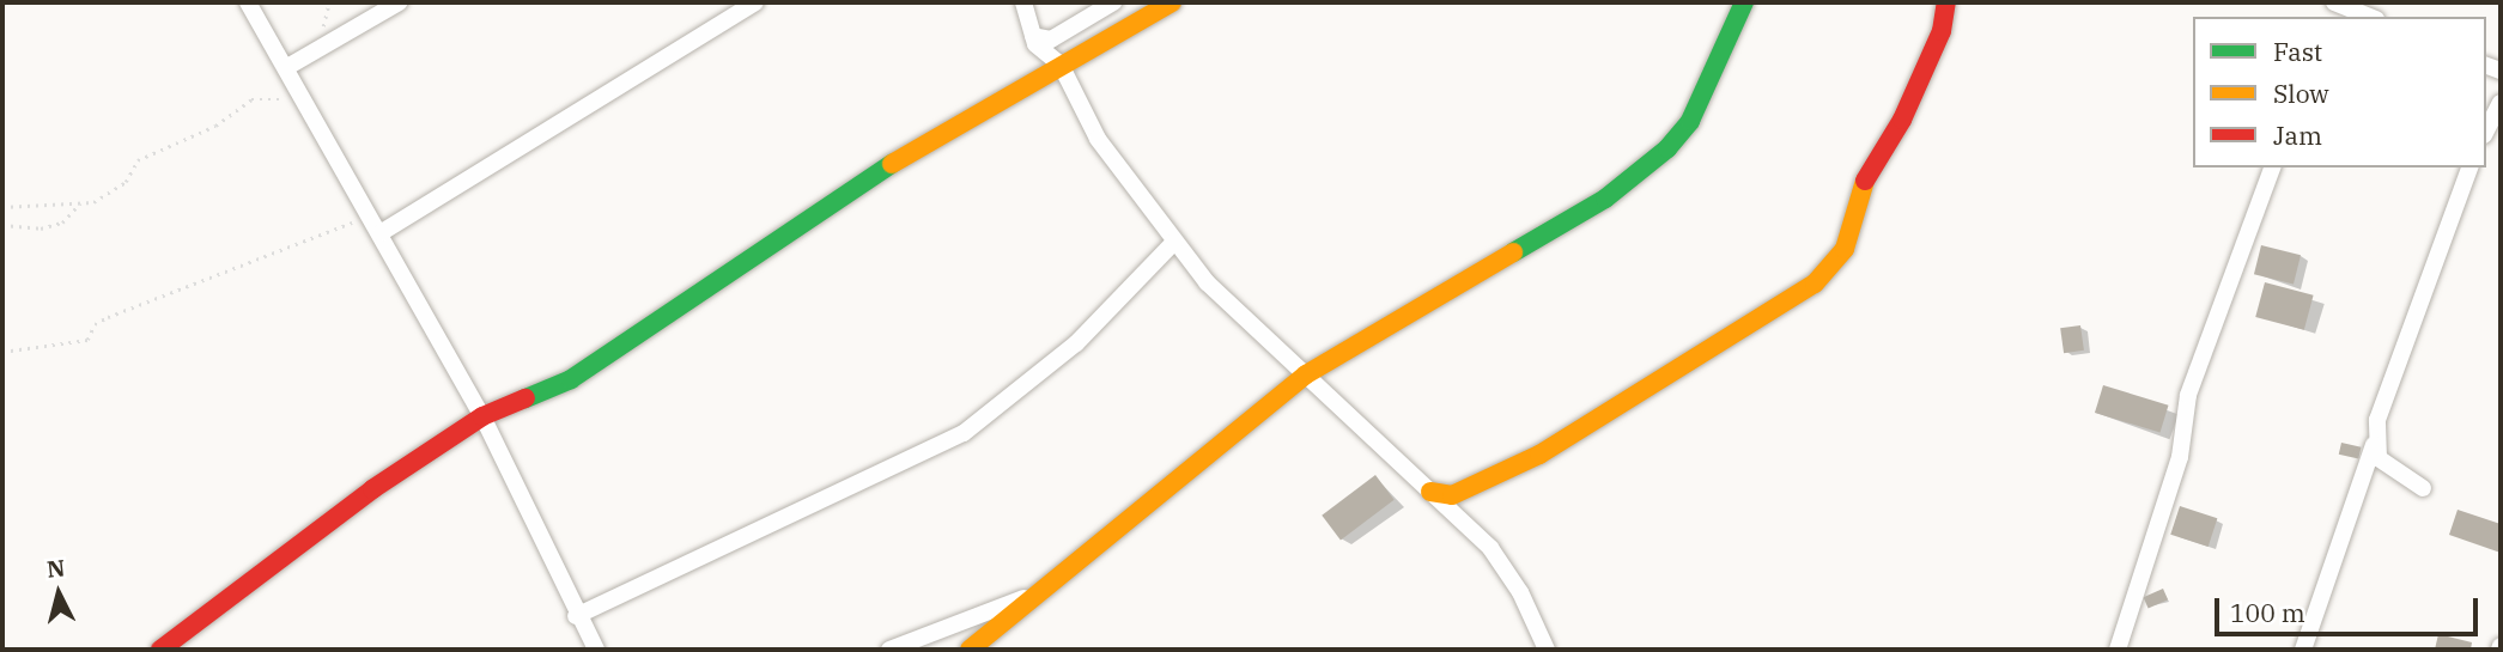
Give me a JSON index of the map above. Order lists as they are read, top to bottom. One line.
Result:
{"legend":["Fast","Slow","Jam"],"scale_bar":"100 m","north":"top"}
